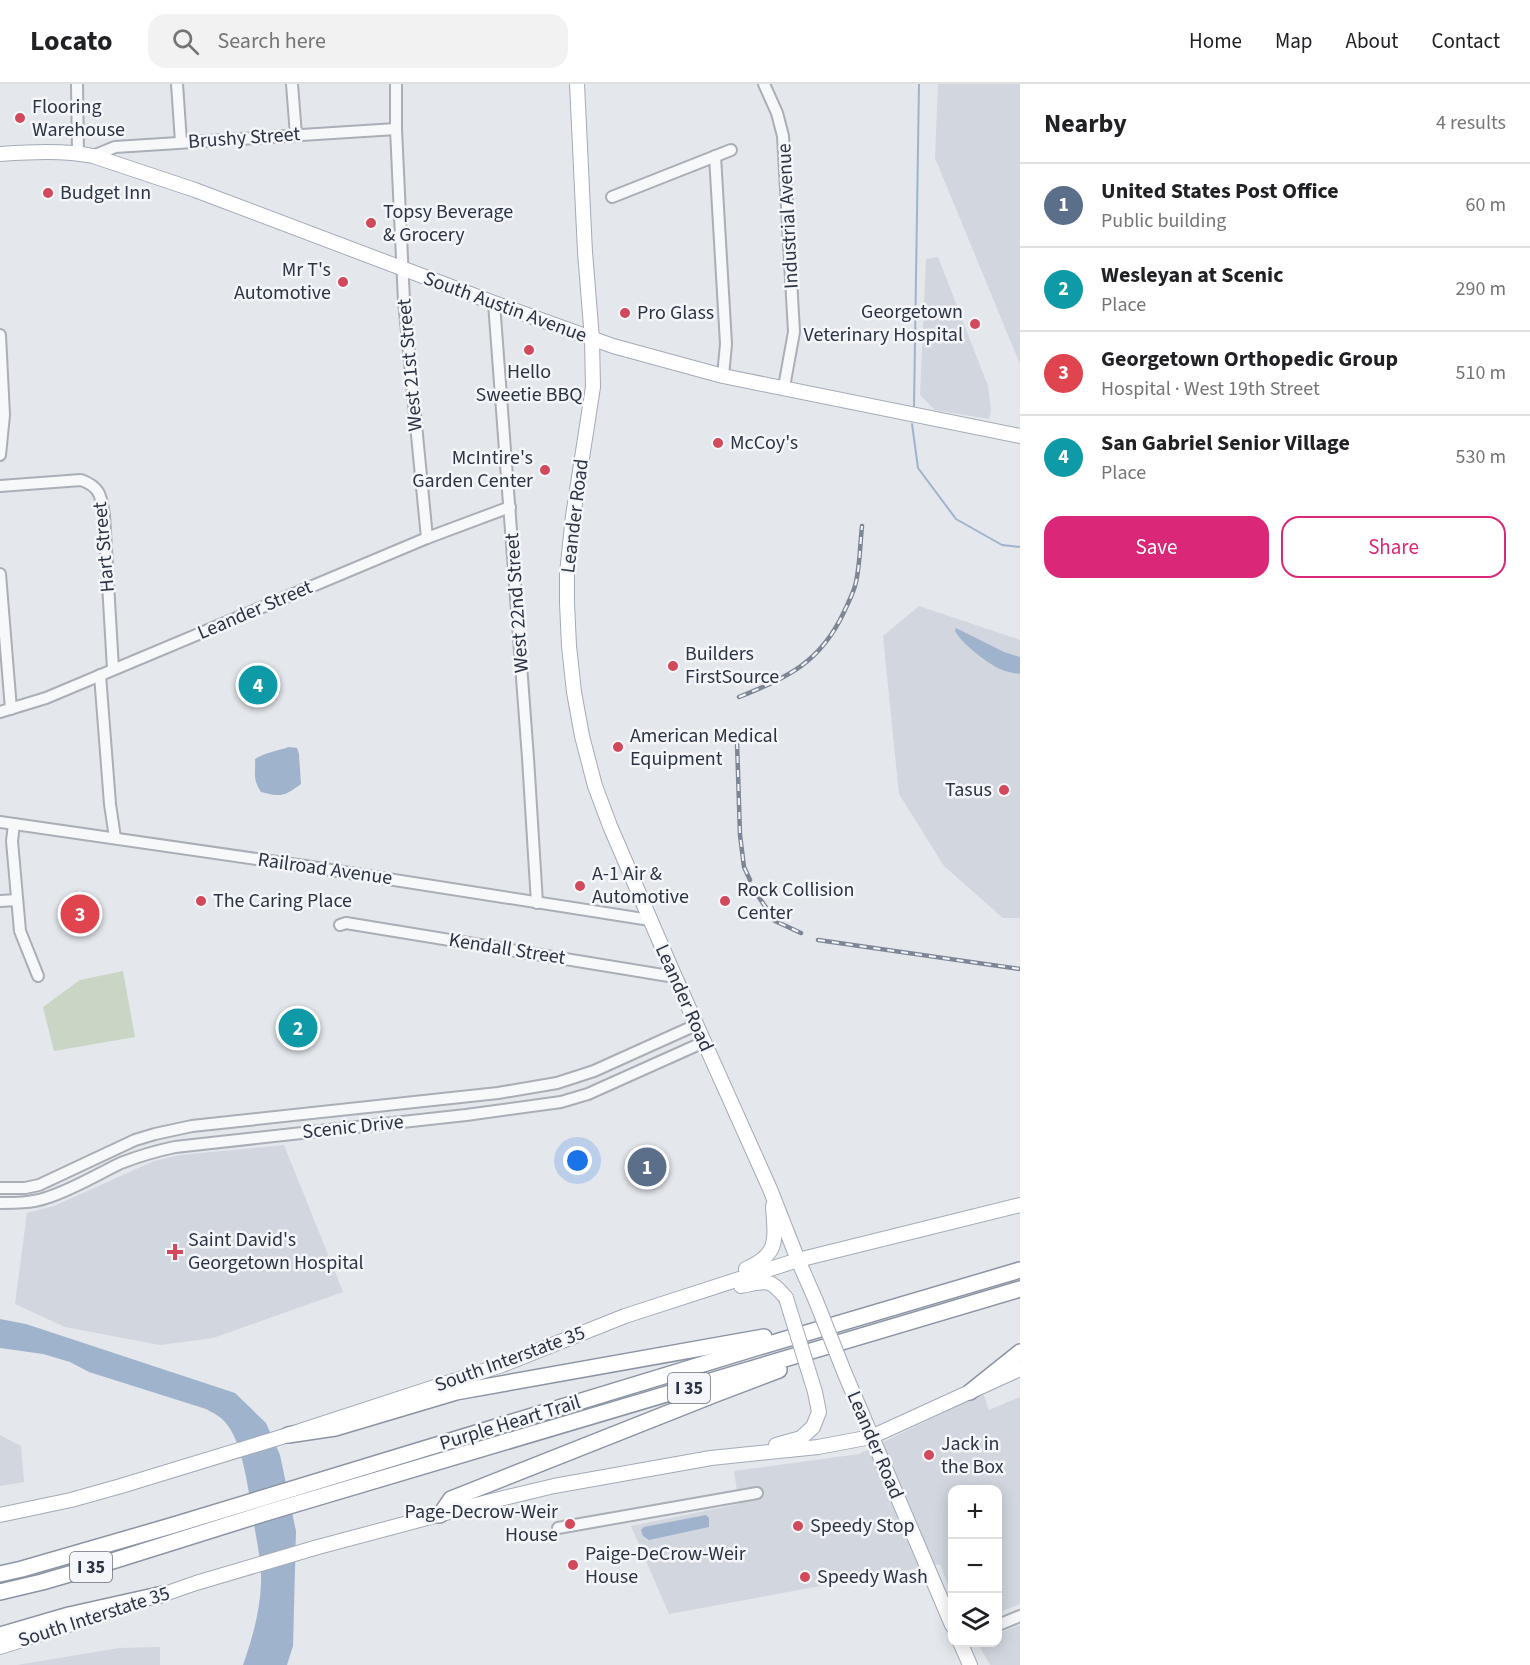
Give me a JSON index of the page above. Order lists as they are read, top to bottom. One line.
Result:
{"streets":{"highway":["I 35","Purple Heart Trail"],"main road":["South Austin Avenue","Leander Road","South Interstate 35"],"street":["Brushy Street","Industrial Avenue","West 21st Street","Hart Street","West 22nd Street","Leander Street","Railroad Avenue","Kendall Street","Scenic Drive"]},"crossings":[["Brushy Street","South Austin Avenue"],["Brushy Street","West 21st Street"],["Industrial Avenue","South Austin Avenue"],["South Austin Avenue","West 21st Street"],["South Austin Avenue","Leander Road"],["South Austin Avenue","West 22nd Street"],["West 21st Street","Leander Street"],["Leander Road","Railroad Avenue"],["Leander Road","Kendall Street"],["Leander Road","Scenic Drive"],["Leander Road","South Interstate 35"],["Hart Street","Leander Street"],["West 22nd Street","Leander Street"],["West 22nd Street","Railroad Avenue"]],"places":{"other":["Flooring Warehouse","Budget Inn","Topsy Beverage & Grocery","Mr T's Automotive","Pro Glass","Georgetown Veterinary Hospital","Hello Sweetie BBQ","McCoy's","McIntire's Garden Center","Builders FirstSource","American Medical Equipment","Tasus","A-1 Air & Automotive","The Caring Place","Rock Collision Center","Jack in the Box","Page-Decrow-Weir House","Speedy Stop","Paige-DeCrow-Weir House","Speedy Wash"],"health":["Saint David's Georgetown Hospital"]},"page":{"header":"Locato","search":"Search here","nav":["Home","Map","About","Contact"],"heading":["Nearby","4 results"],"list":[{"mark":"1","name":"United States Post Office","note":"Public building","value":"60 m"},{"mark":"2","name":"Wesleyan at Scenic","note":"Place","value":"290 m"},{"mark":"3","name":"Georgetown Orthopedic Group","note":"Hospital · West 19th Street","value":"510 m"},{"mark":"4","name":"San Gabriel Senior Village","note":"Place","value":"530 m"}],"buttons":["Save","Share"],"pins":["4","3","2","1"],"map_buttons":["+","−"]}}
